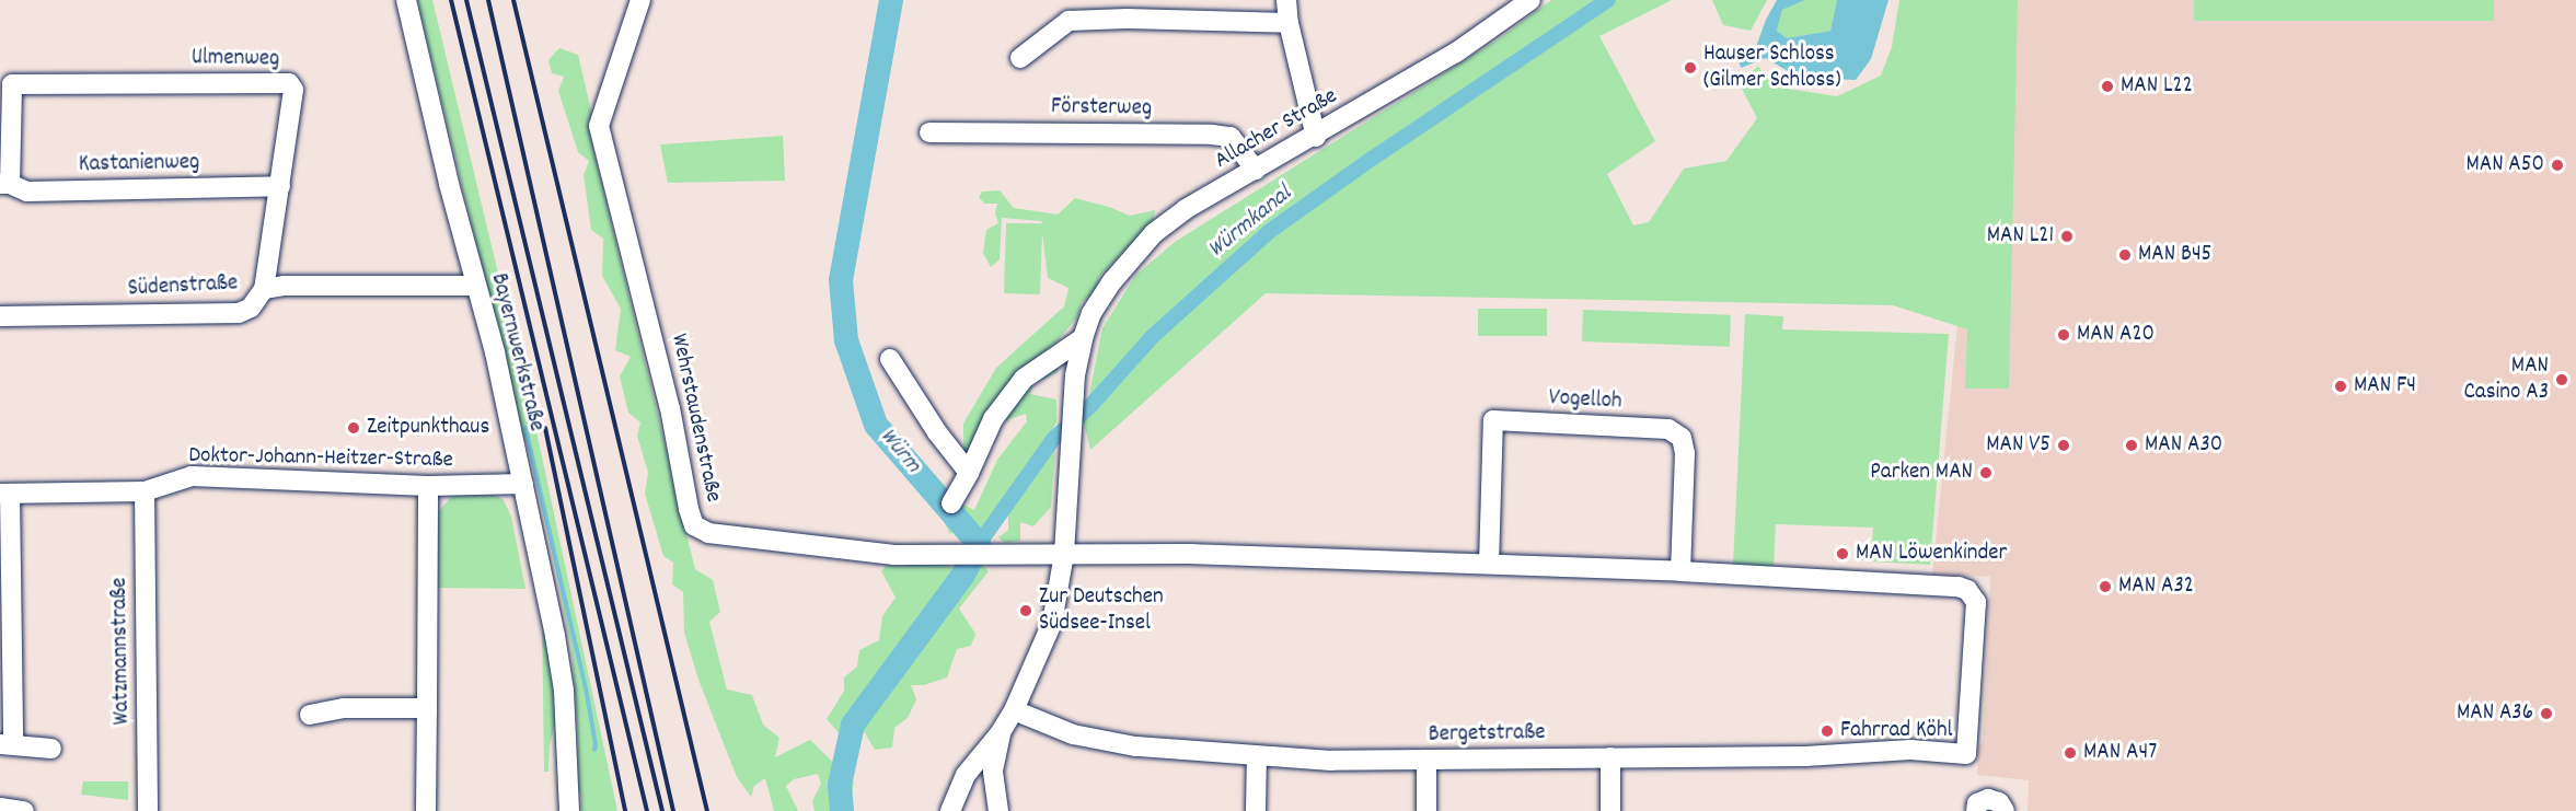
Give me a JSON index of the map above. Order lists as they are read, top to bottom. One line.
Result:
{"streets":{"street":["Ulmenweg","Försterweg","Allacher Straße","Kastanienweg","Südenstraße","Bayernwerkstraße","Vogelloh","Wehrstaudenstraße","Doktor-Johann-Heitzer-Straße","Watzmannstraße","Bergetstraße"]},"crossings":[["Ulmenweg","Kastanienweg"],["Ulmenweg","Südenstraße"],["Försterweg","Allacher Straße"],["Allacher Straße","Wehrstaudenstraße"],["Allacher Straße","Bergetstraße"],["Südenstraße","Bayernwerkstraße"],["Bayernwerkstraße","Doktor-Johann-Heitzer-Straße"],["Vogelloh","Bergetstraße"],["Doktor-Johann-Heitzer-Straße","Watzmannstraße"]],"water":["Würmkanal","Würm"],"places":["Hauser Schloss (Gilmer Schloss)","MAN L22","MAN A50","MAN L21","MAN B45","MAN A20","MAN Casino A3","MAN F4","Zeitpunkthaus","MAN V5","MAN A30","Parken MAN","MAN Löwenkinder","MAN A32","Zur Deutschen Südsee-Insel","MAN A36","Fahrrad Köhl","MAN A47"]}
